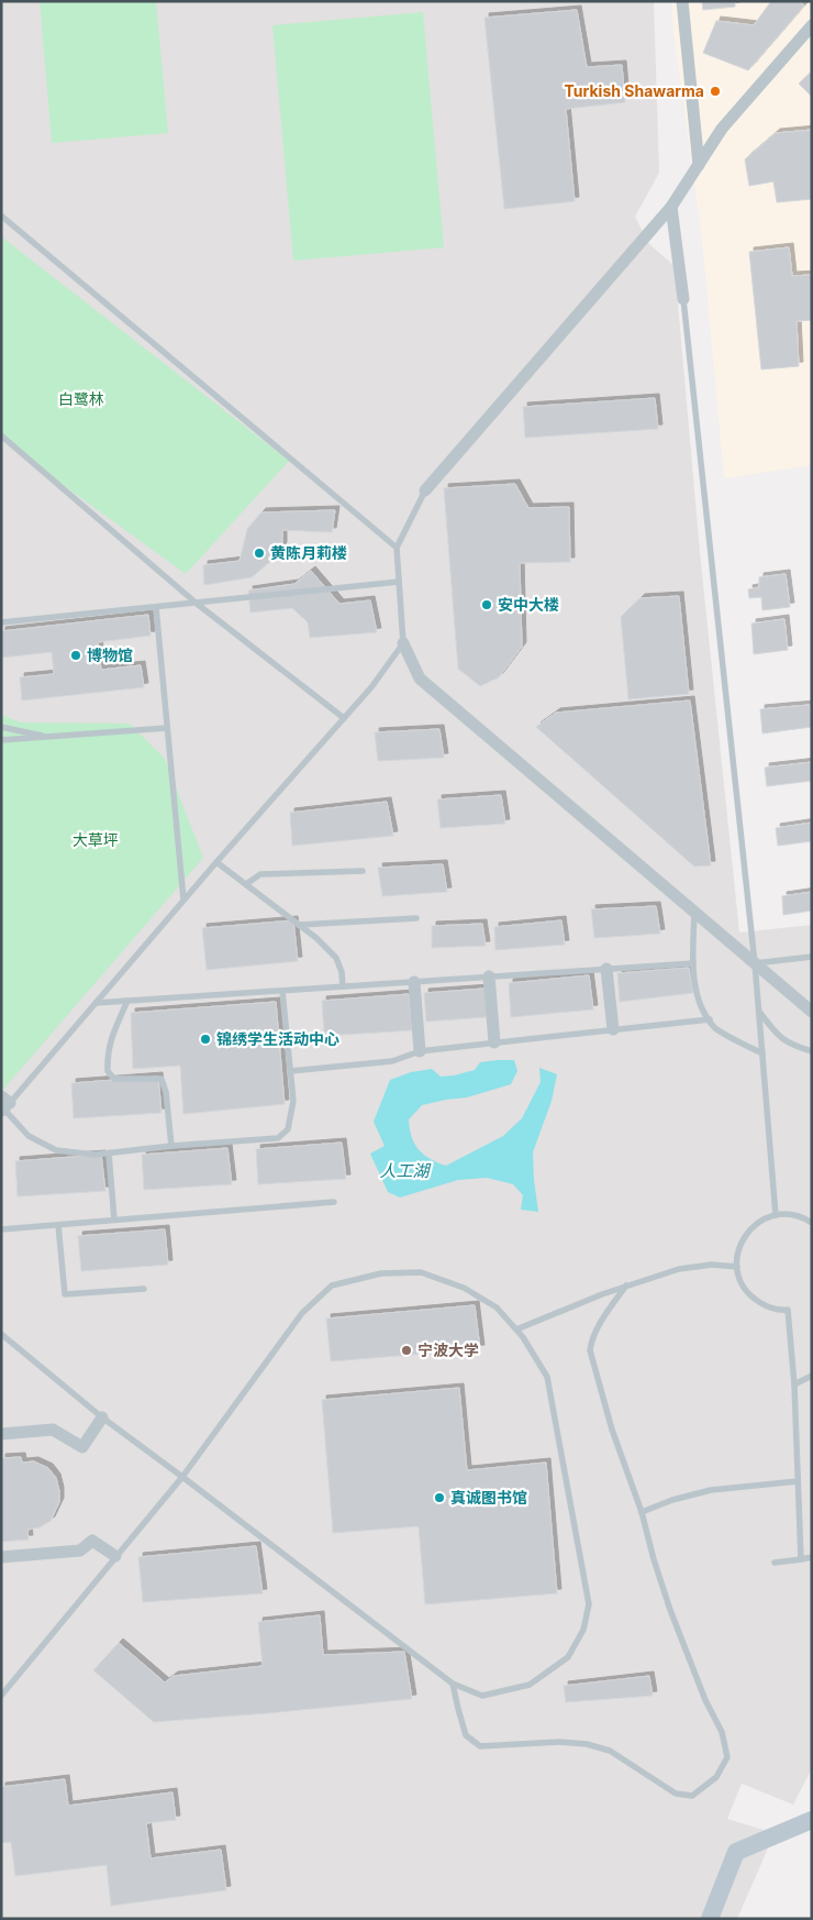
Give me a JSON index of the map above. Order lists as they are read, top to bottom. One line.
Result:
{"water":["人工湖"],"parks":["白鹭林","大草坪"],"places":["Turkish Shawarma","黄陈月莉楼","安中大楼","博物馆","锦绣学生活动中心","宁波大学","真诚图书馆"]}
